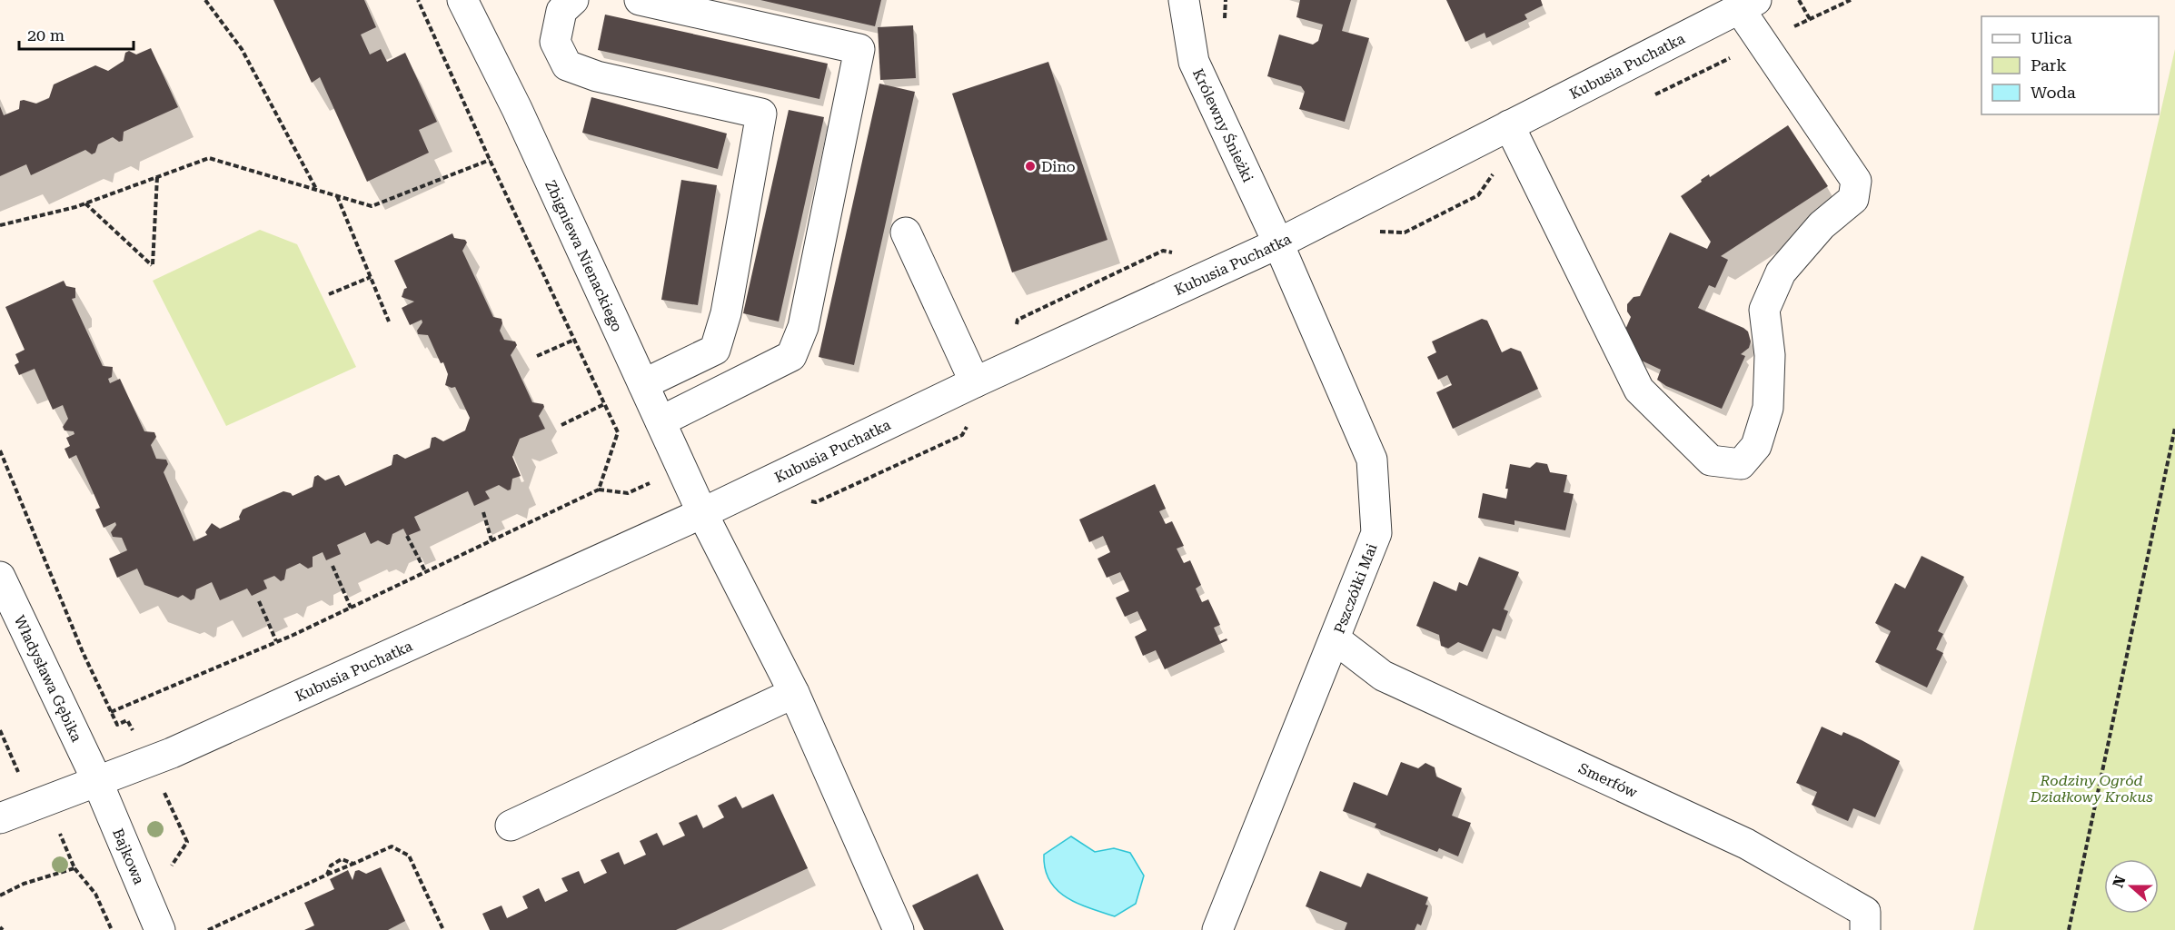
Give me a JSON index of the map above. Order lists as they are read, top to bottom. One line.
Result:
{"streets":{"street":["Kubusia Puchatka","Królewny Śnieżki","Zbigniewa Nienackiego","Pszczółki Mai","Władysława Gębika","Smerfów","Bajkowa"]},"crossings":[["Kubusia Puchatka","Królewny Śnieżki"],["Kubusia Puchatka","Zbigniewa Nienackiego"],["Kubusia Puchatka","Pszczółki Mai"],["Kubusia Puchatka","Władysława Gębika"],["Kubusia Puchatka","Bajkowa"],["Królewny Śnieżki","Pszczółki Mai"],["Pszczółki Mai","Smerfów"],["Władysława Gębika","Bajkowa"]],"parks":["Rodziny Ogród Działkowy Krokus"],"places":["Dino"],"legend":["Ulica","Park","Woda"],"scale_bar":"20 m","north":"left"}
